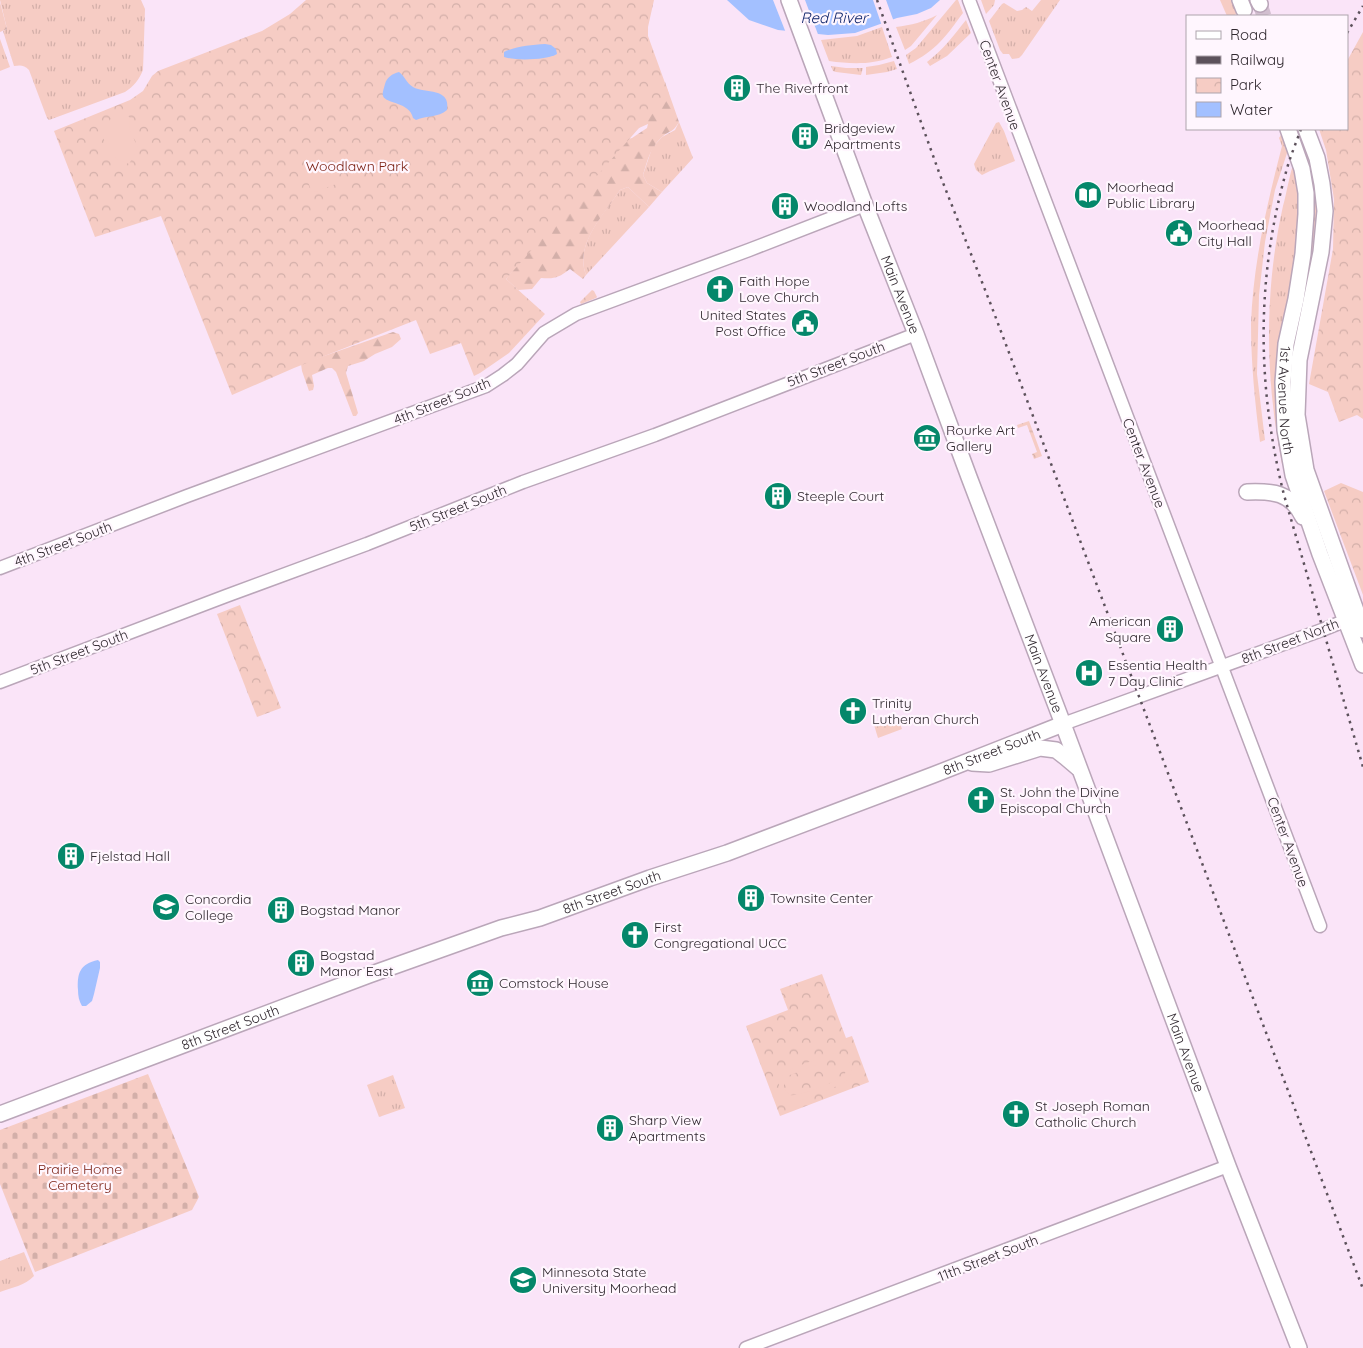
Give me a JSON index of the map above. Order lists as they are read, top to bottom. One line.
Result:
{"streets":{"main road":["Main Avenue","1st Avenue North","8th Street South"],"street":["Center Avenue","5th Street South","4th Street South","8th Street North","11th Street South"]},"crossings":[["Center Avenue","8th Street North"],["Center Avenue","8th Street South"],["Main Avenue","5th Street South"],["Main Avenue","4th Street South"],["Main Avenue","8th Street South"],["Main Avenue","11th Street South"],["1st Avenue North","8th Street North"],["8th Street North","8th Street South"]],"water":["Red River"],"parks":["Woodlawn Park","Prairie Home Cemetery"],"places":{"building":["The Riverfront","Bridgeview Apartments","Woodland Lofts","Steeple Court","American Square","Fjelstad Hall","Townsite Center","Bogstad Manor","Bogstad Manor East","Sharp View Apartments"],"library":["Moorhead Public Library"],"public building":["Moorhead City Hall","United States Post Office"],"church":["Faith Hope Love Church","Trinity Lutheran Church","St. John the Divine Episcopal Church","First Congregational UCC","St Joseph Roman Catholic Church"],"museum":["Rourke Art Gallery","Comstock House"],"hospital":["Essentia Health 7 Day Clinic"],"school or university":["Concordia College","Minnesota State University Moorhead"]},"legend":["Road","Railway","Park","Water"]}
